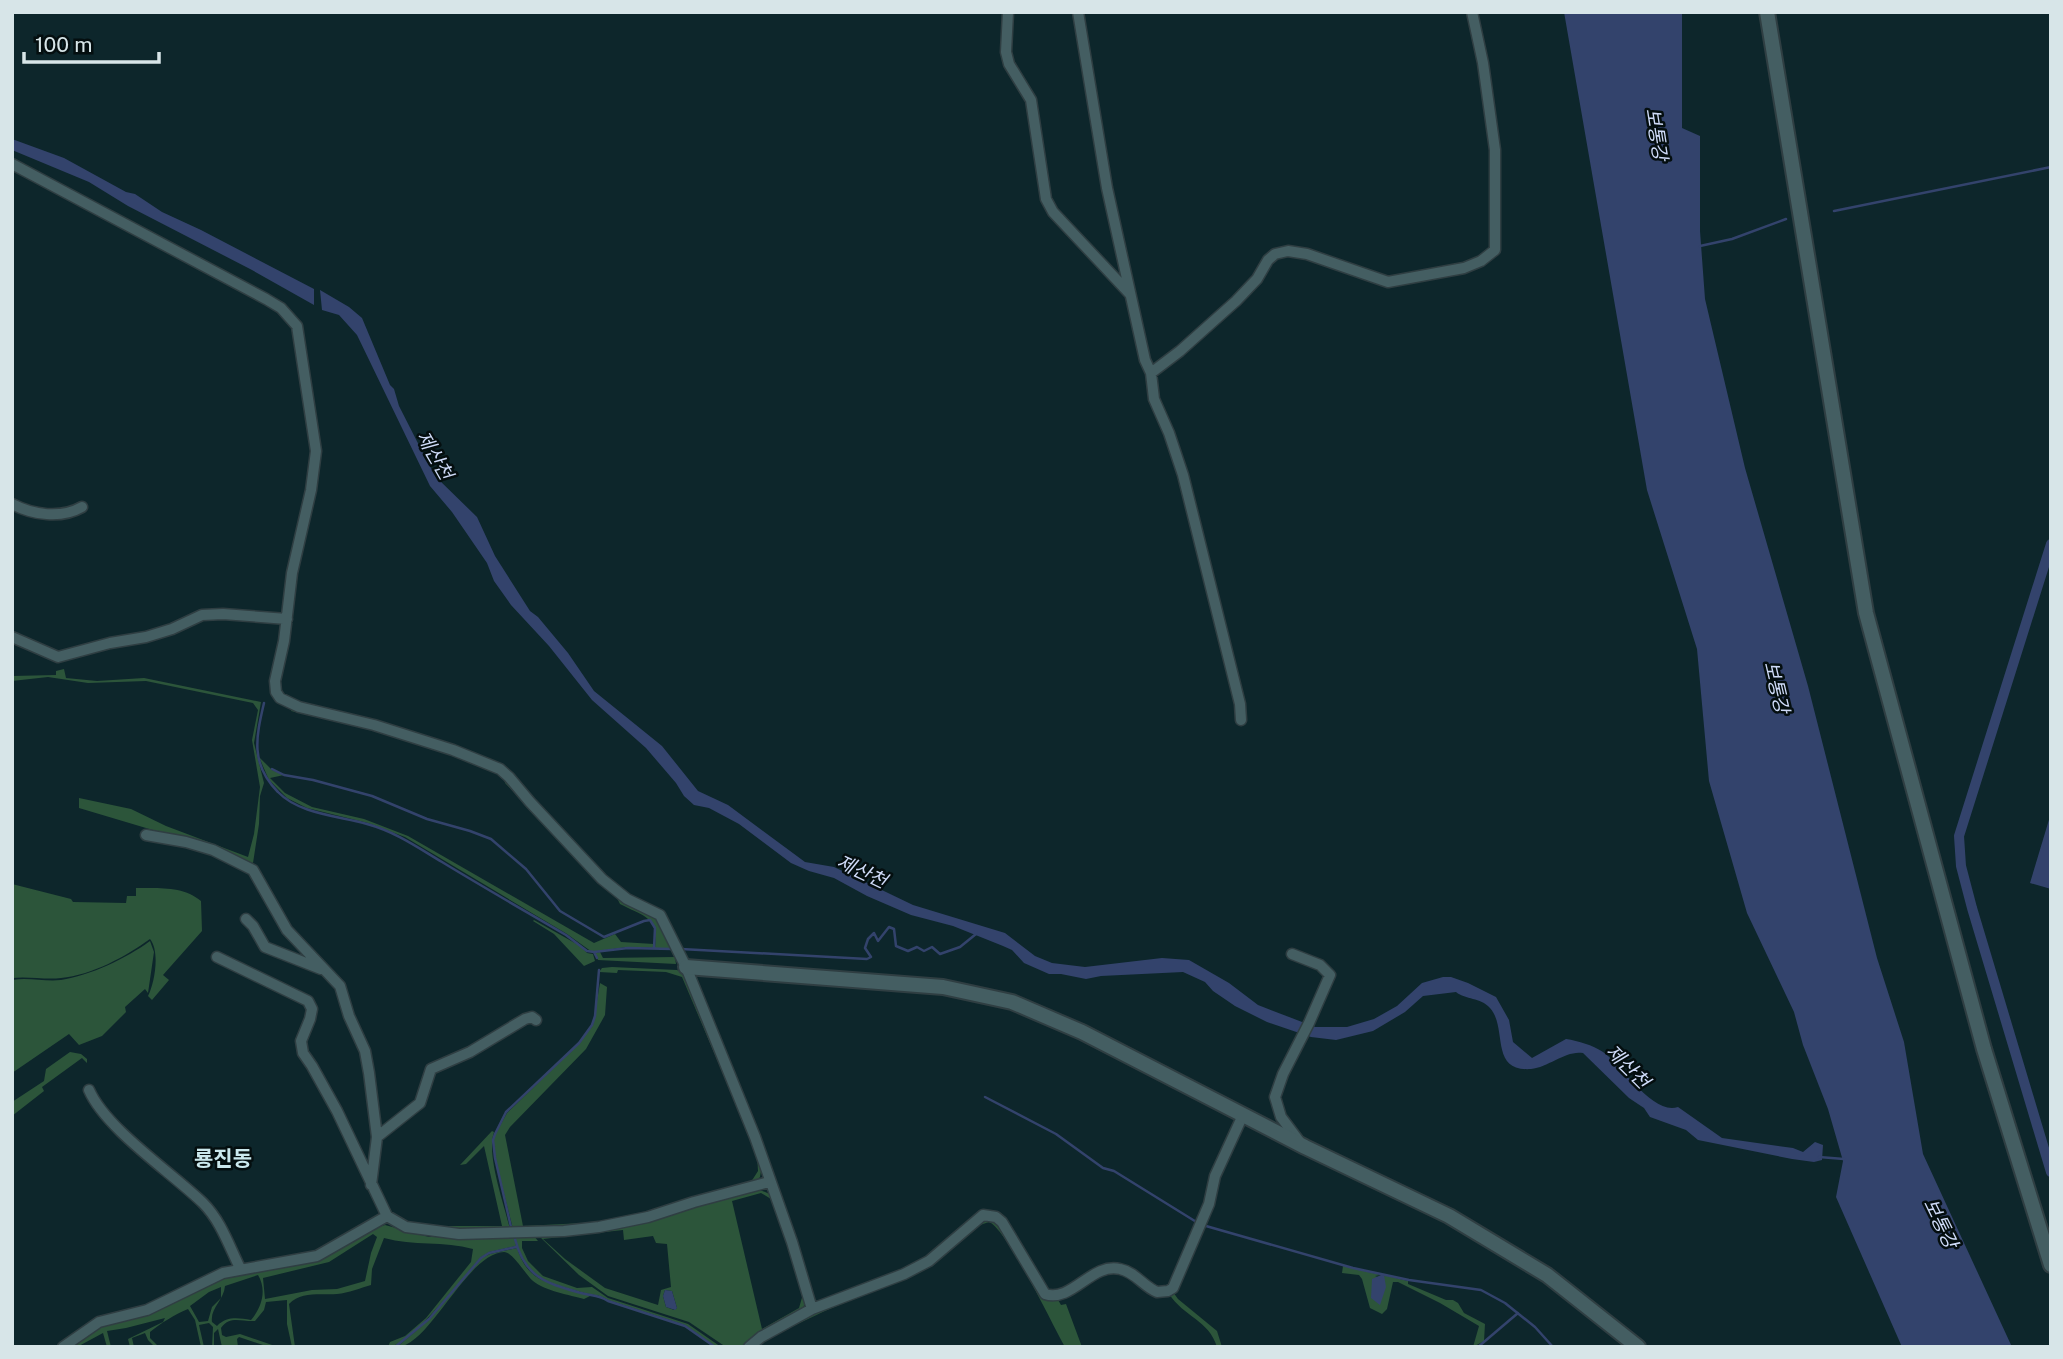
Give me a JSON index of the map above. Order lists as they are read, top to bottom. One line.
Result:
{"districts":["룡진동"],"water":["보통강","제산천"],"scale_bar":"100 m"}
